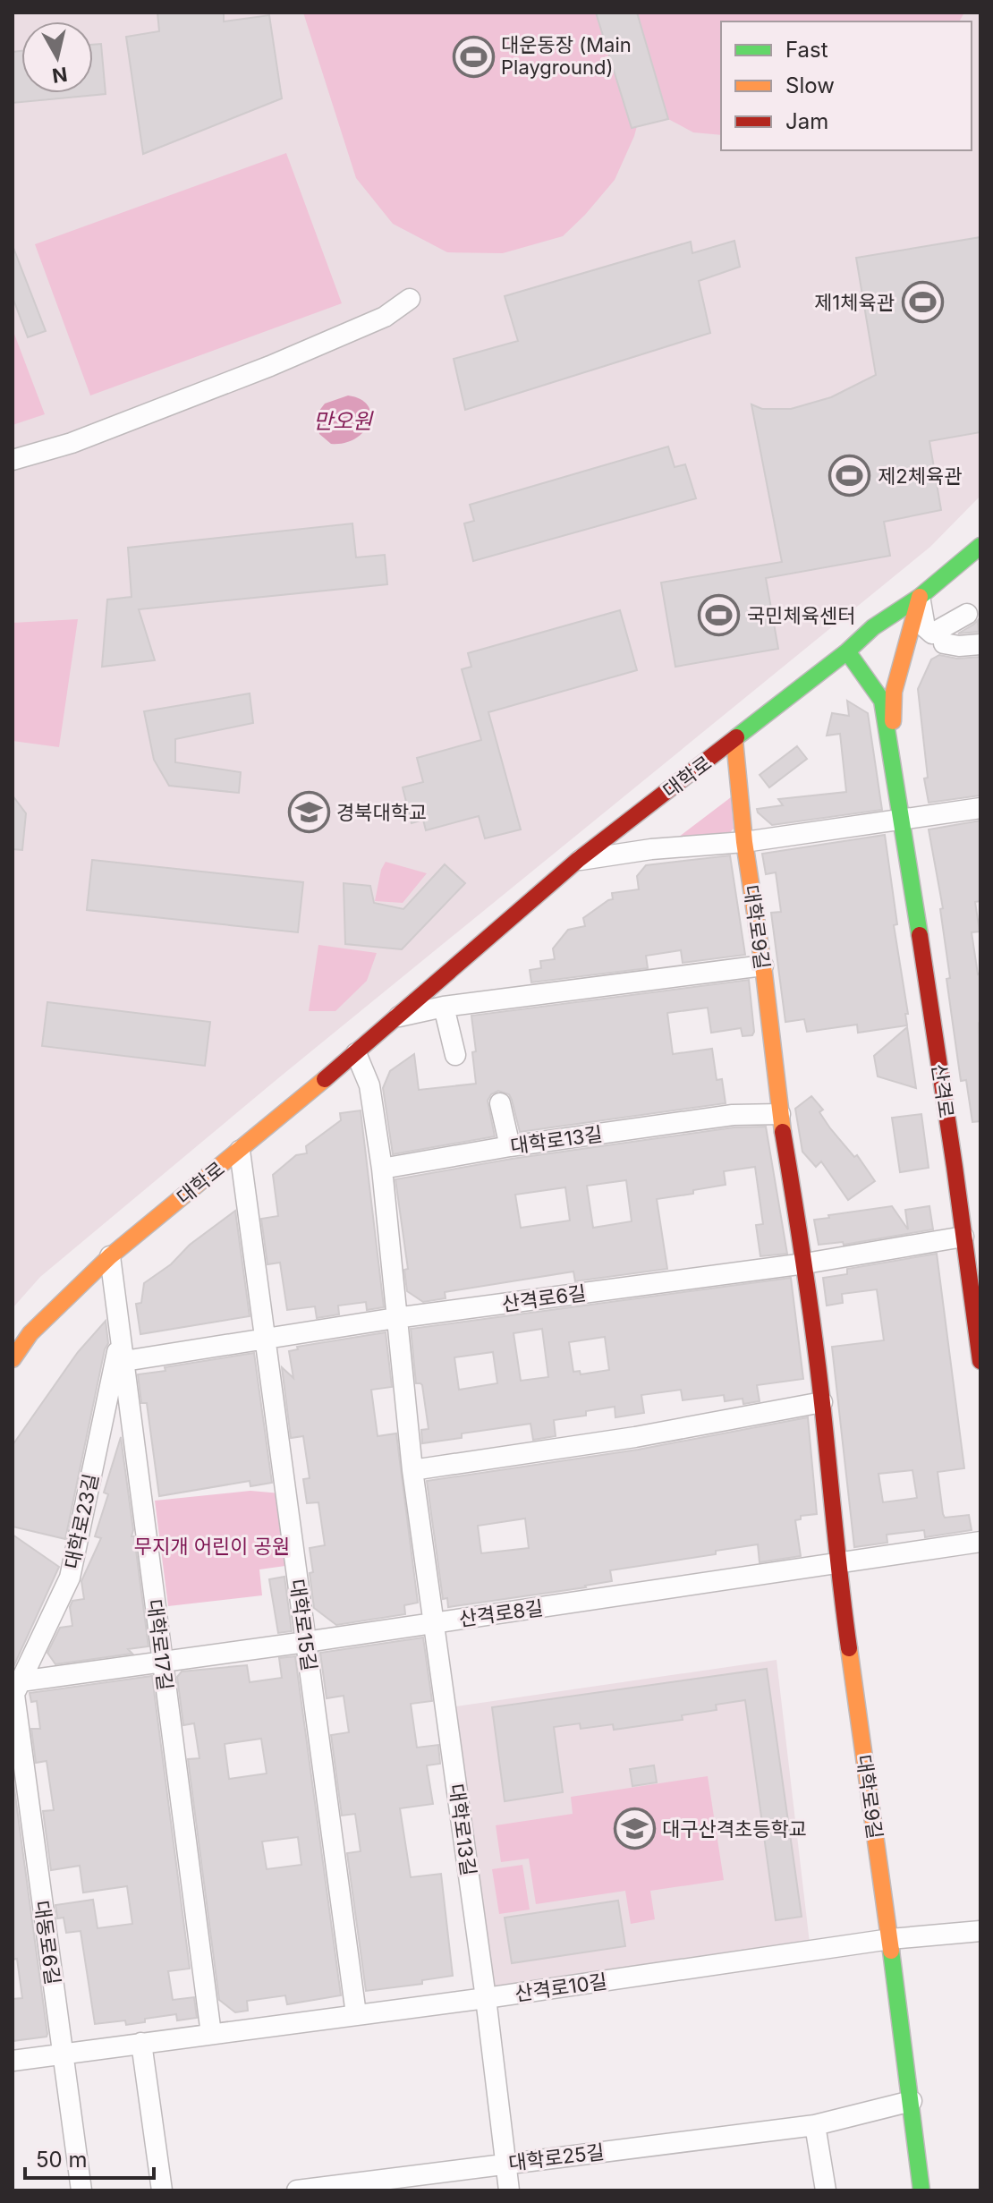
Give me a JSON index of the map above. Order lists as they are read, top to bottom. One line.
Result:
{"streets":{"street":["대학로","대학로9길","산격로","대학로13길","산격로6길","대학로23길","산격로8길","대학로15길","대학로17길","대동로6길","산격로10길","대학로25길"]},"crossings":[["대학로","대학로9길"],["대학로","산격로"],["대학로","대학로13길"],["대학로","대학로15길"],["대학로","대학로17길"],["대학로9길","대학로13길"],["대학로9길","산격로6길"],["대학로9길","산격로8길"],["대학로9길","산격로10길"],["대학로9길","대학로25길"],["산격로","산격로6길"],["대학로13길","산격로6길"],["대학로13길","산격로8길"],["대학로13길","산격로10길"],["대학로13길","대학로25길"],["산격로6길","대학로15길"],["산격로6길","대학로17길"],["대학로23길","산격로8길"],["대학로23길","대학로17길"],["대학로23길","대동로6길"],["산격로8길","대학로15길"],["산격로8길","대학로17길"],["산격로8길","대동로6길"],["대학로15길","산격로10길"],["대학로17길","산격로10길"],["대동로6길","산격로10길"]],"water":["만오원"],"parks":["무지개 어린이 공원"],"places":{"sports":["대운동장 (Main Playground)","제1체육관","제2체육관","국민체육센터"],"school or university":["경북대학교","대구산격초등학교"]},"legend":["Fast","Slow","Jam"],"scale_bar":"50 m","north":"bottom"}
